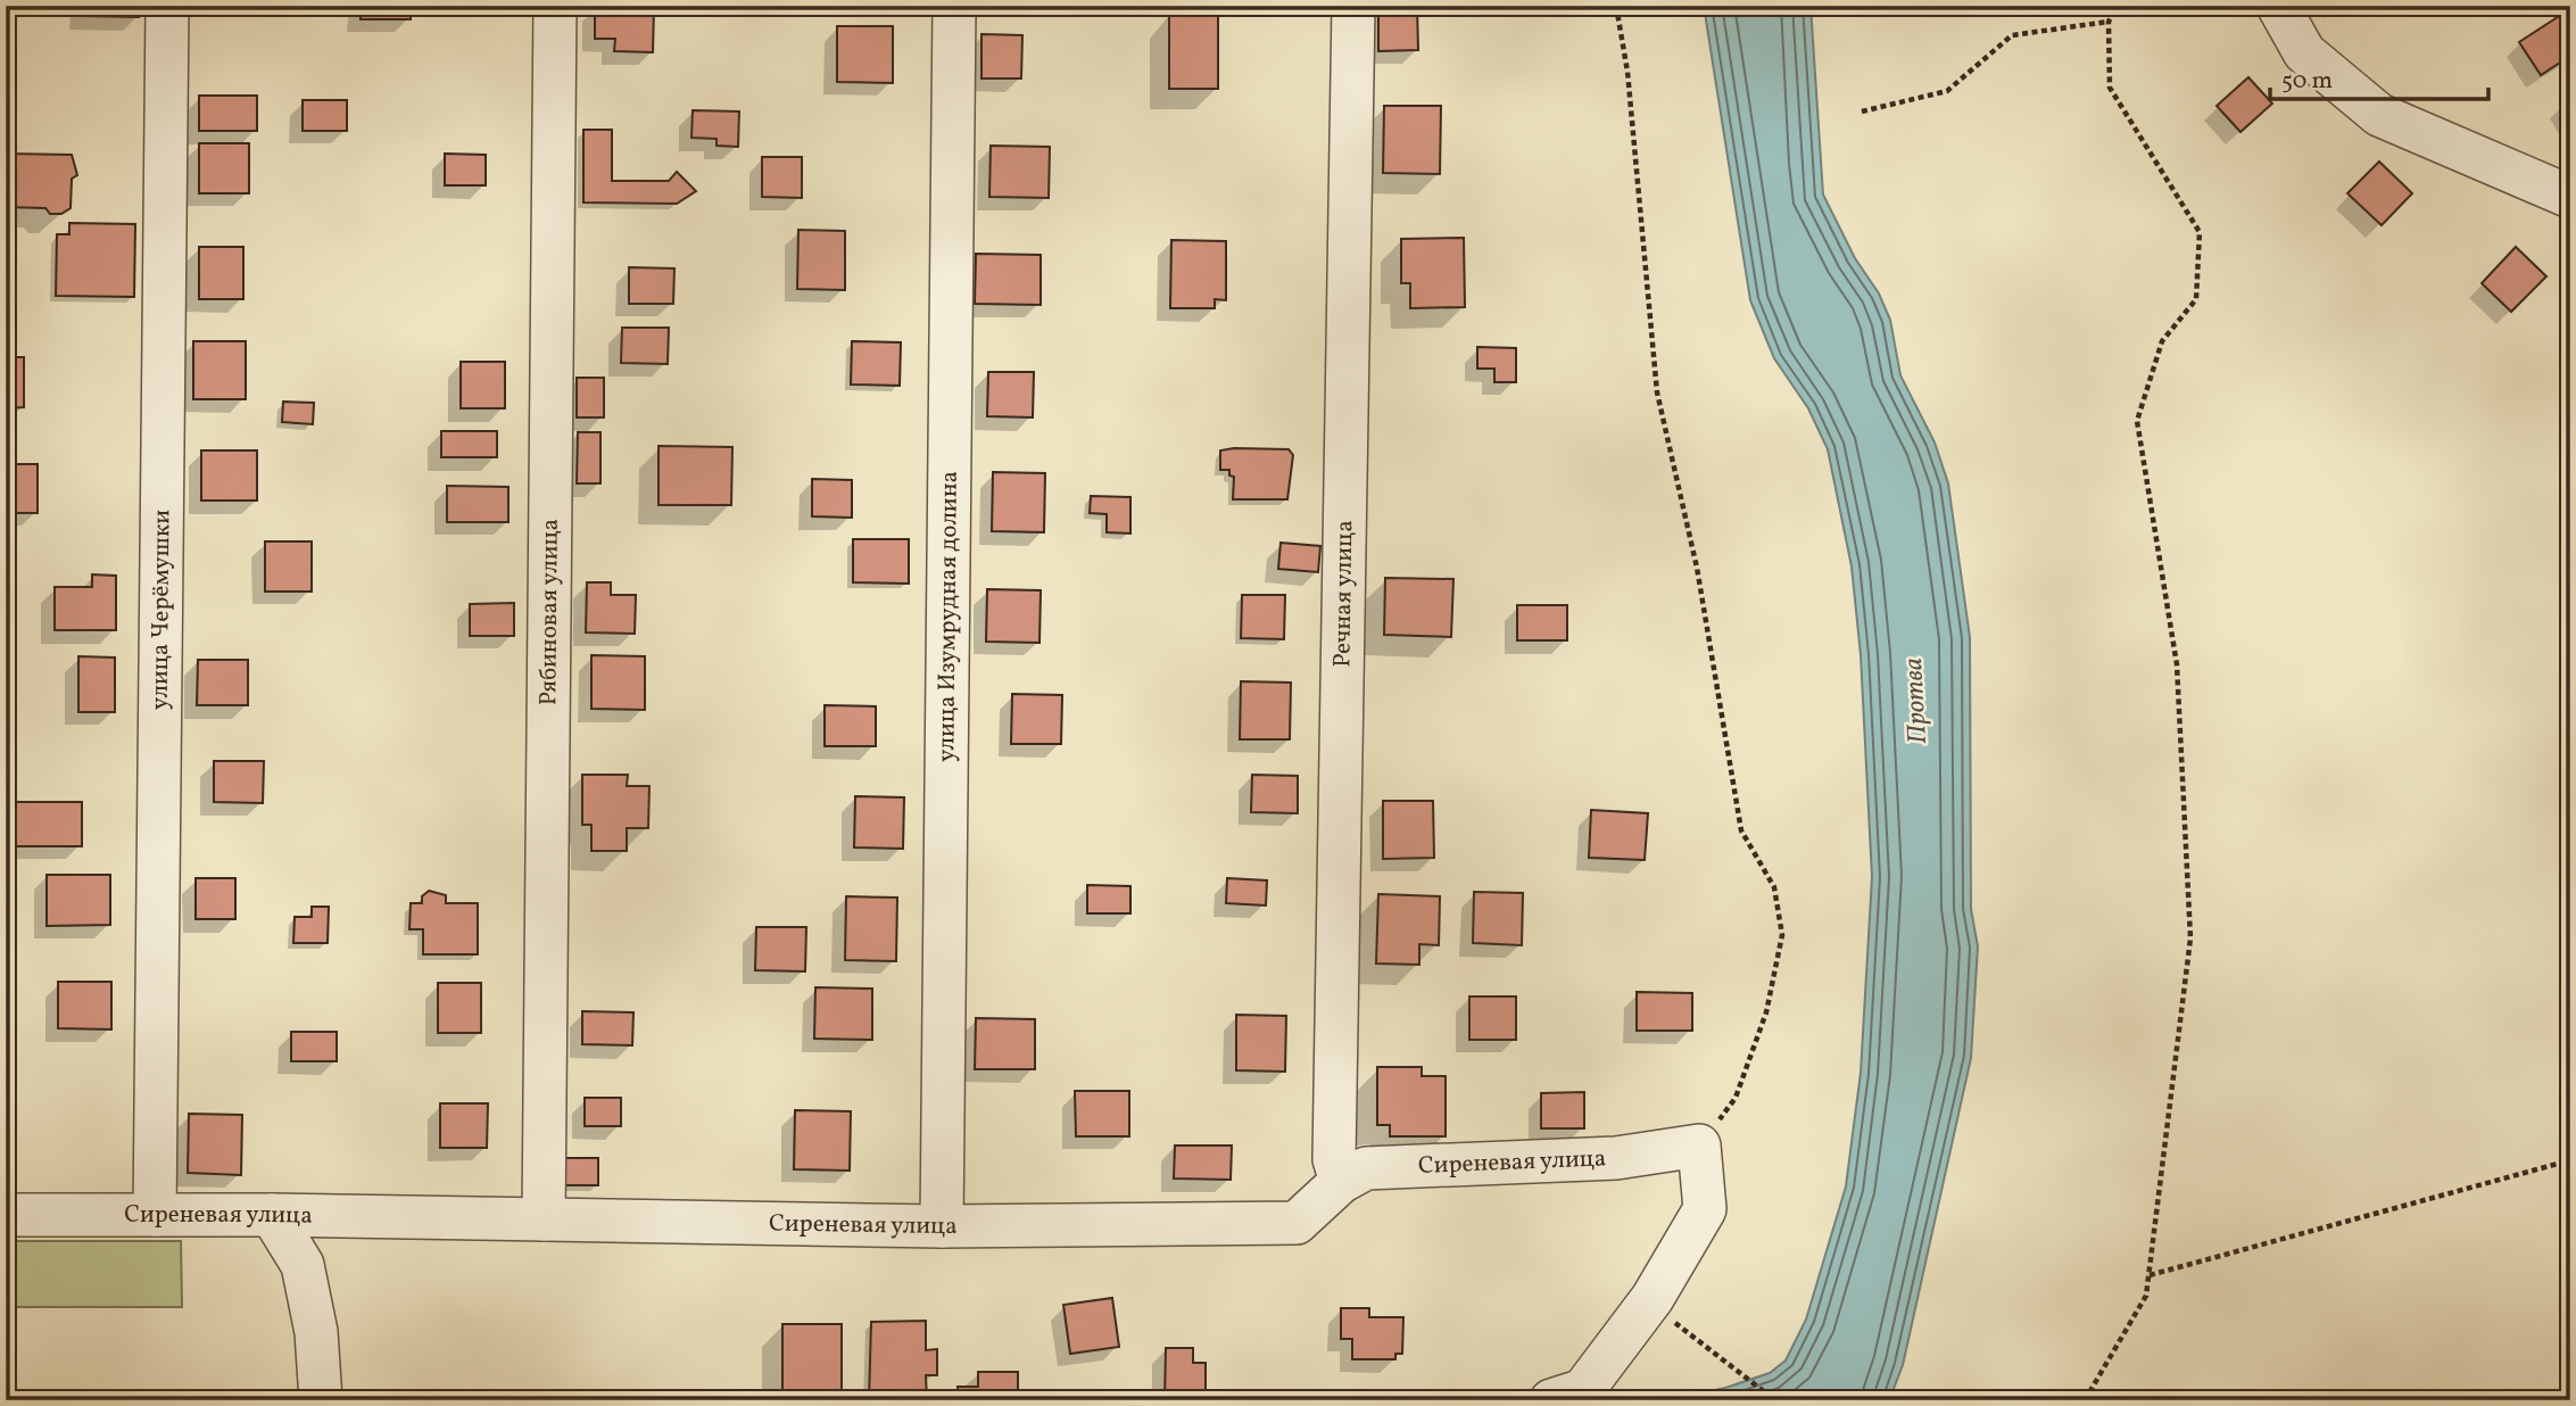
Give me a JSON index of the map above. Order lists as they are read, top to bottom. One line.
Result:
{"streets":{"street":["Речная улица","улица Черёмушки","Рябиновая улица","улица Изумрудная долина","Сиреневая улица"]},"crossings":[["Речная улица","Сиреневая улица"],["улица Черёмушки","Сиреневая улица"],["Рябиновая улица","Сиреневая улица"],["улица Изумрудная долина","Сиреневая улица"]],"water":["Протва"],"scale_bar":"50 m"}
